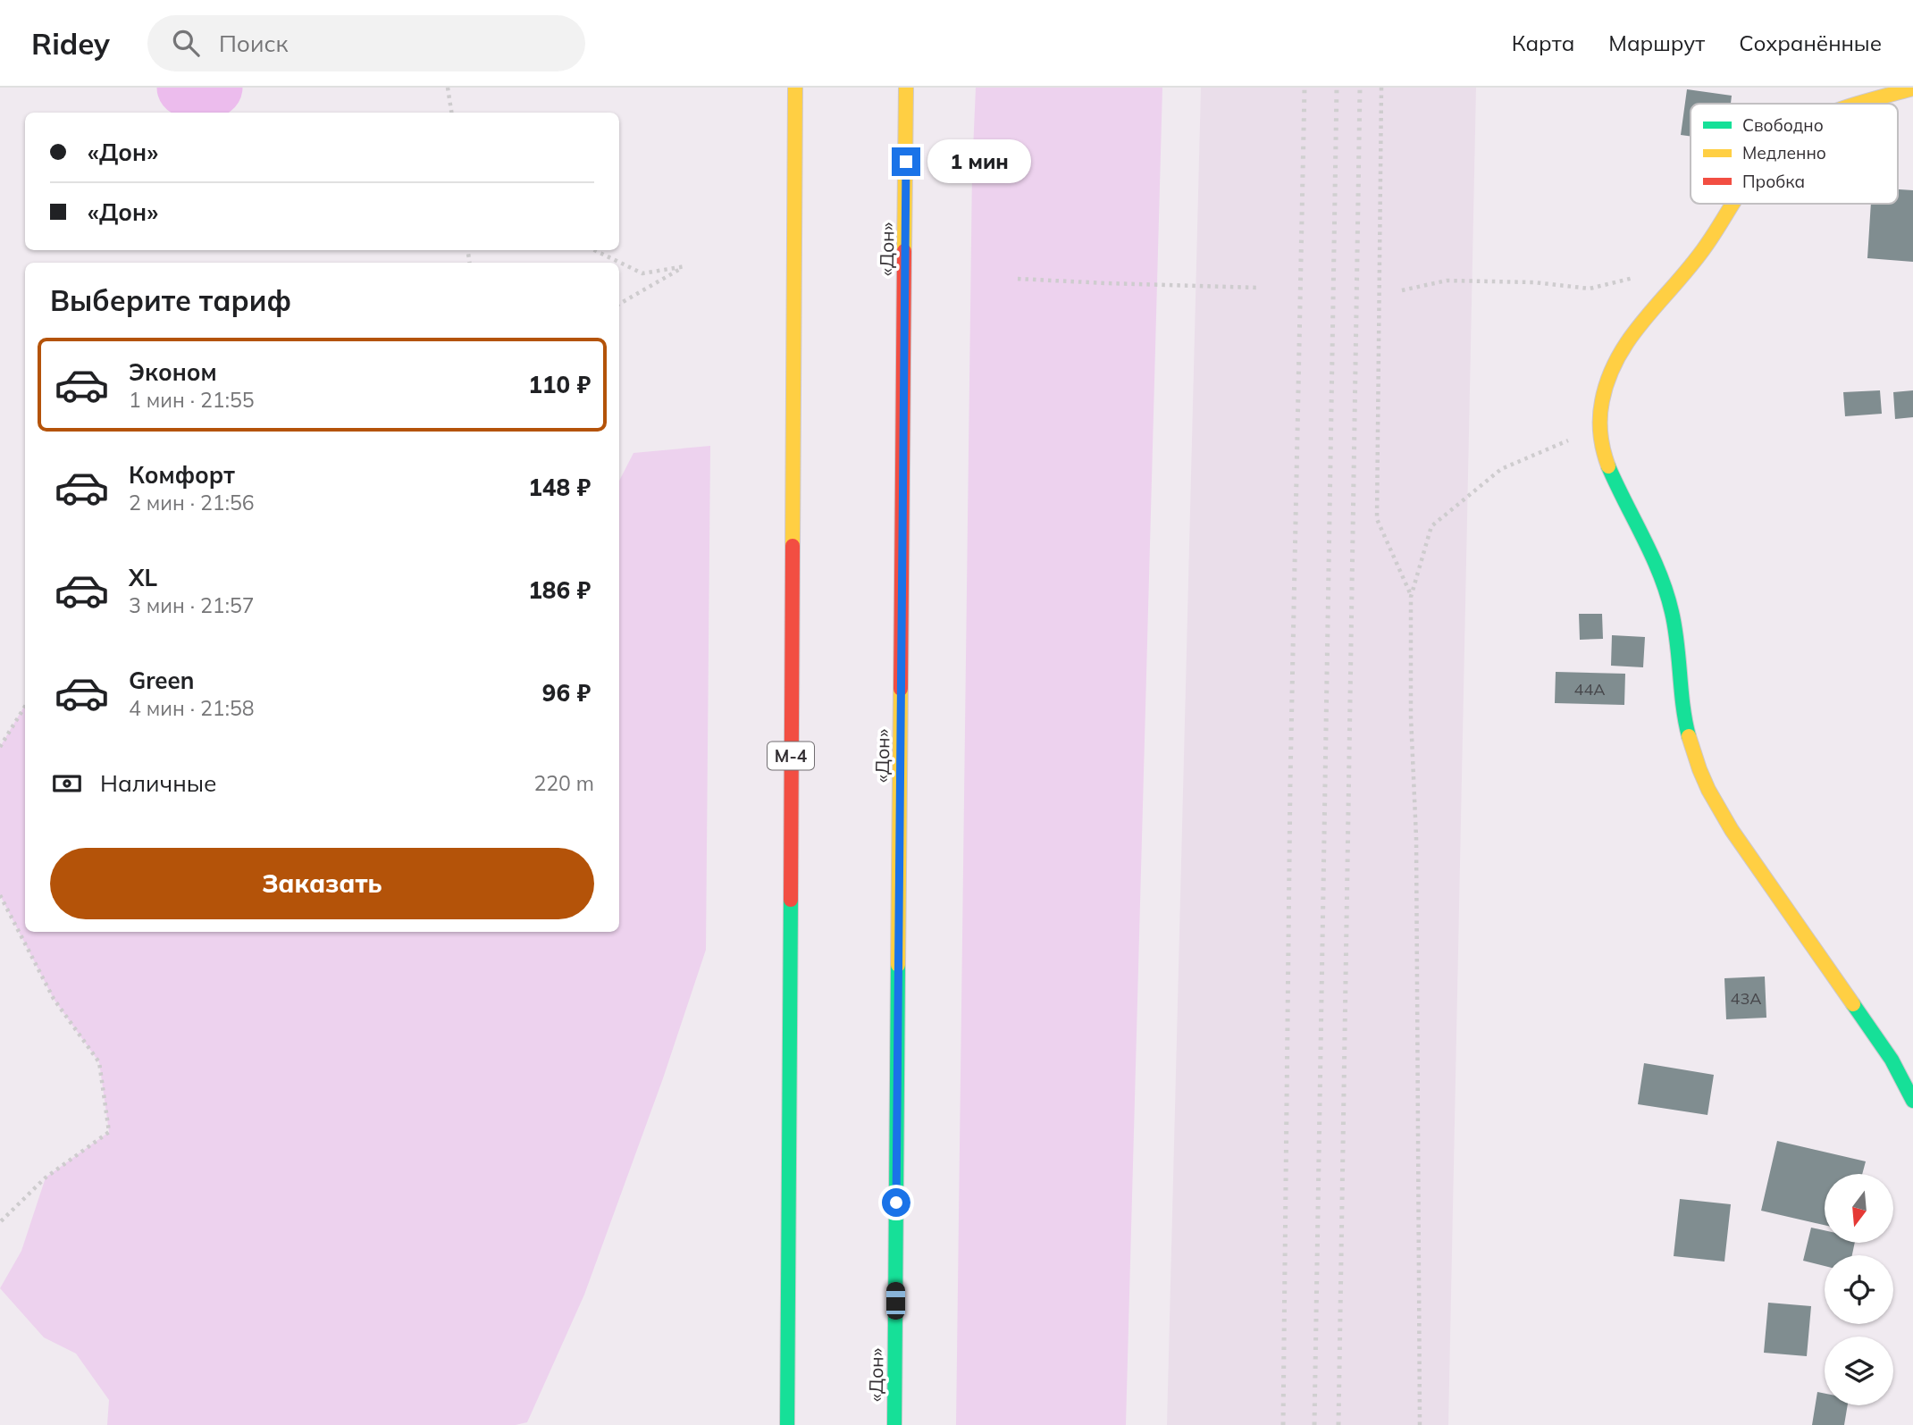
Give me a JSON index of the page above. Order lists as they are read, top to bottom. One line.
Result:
{"streets":{"main road":["«Дон»","М-4"]},"house_numbers":["44А","43А"],"legend":["Свободно","Медленно","Пробка"],"north":"bottom","page":{"header":"Ridey","search":"Поиск","nav":["Карта","Маршрут","Сохранённые"],"banner":["«Дон»","«Дон»"],"bubble":"1 мин","heading":"Выберите тариф","list":[{"name":"Эконом","note":"1 мин · 21:55","value":"110 ₽"},{"name":"Комфорт","note":"2 мин · 21:56","value":"148 ₽"},{"name":"XL","note":"3 мин · 21:57","value":"186 ₽"},{"name":"Green","note":"4 мин · 21:58","value":"96 ₽"}],"pay":["Наличные","220 m"],"buttons":"Заказать"}}
